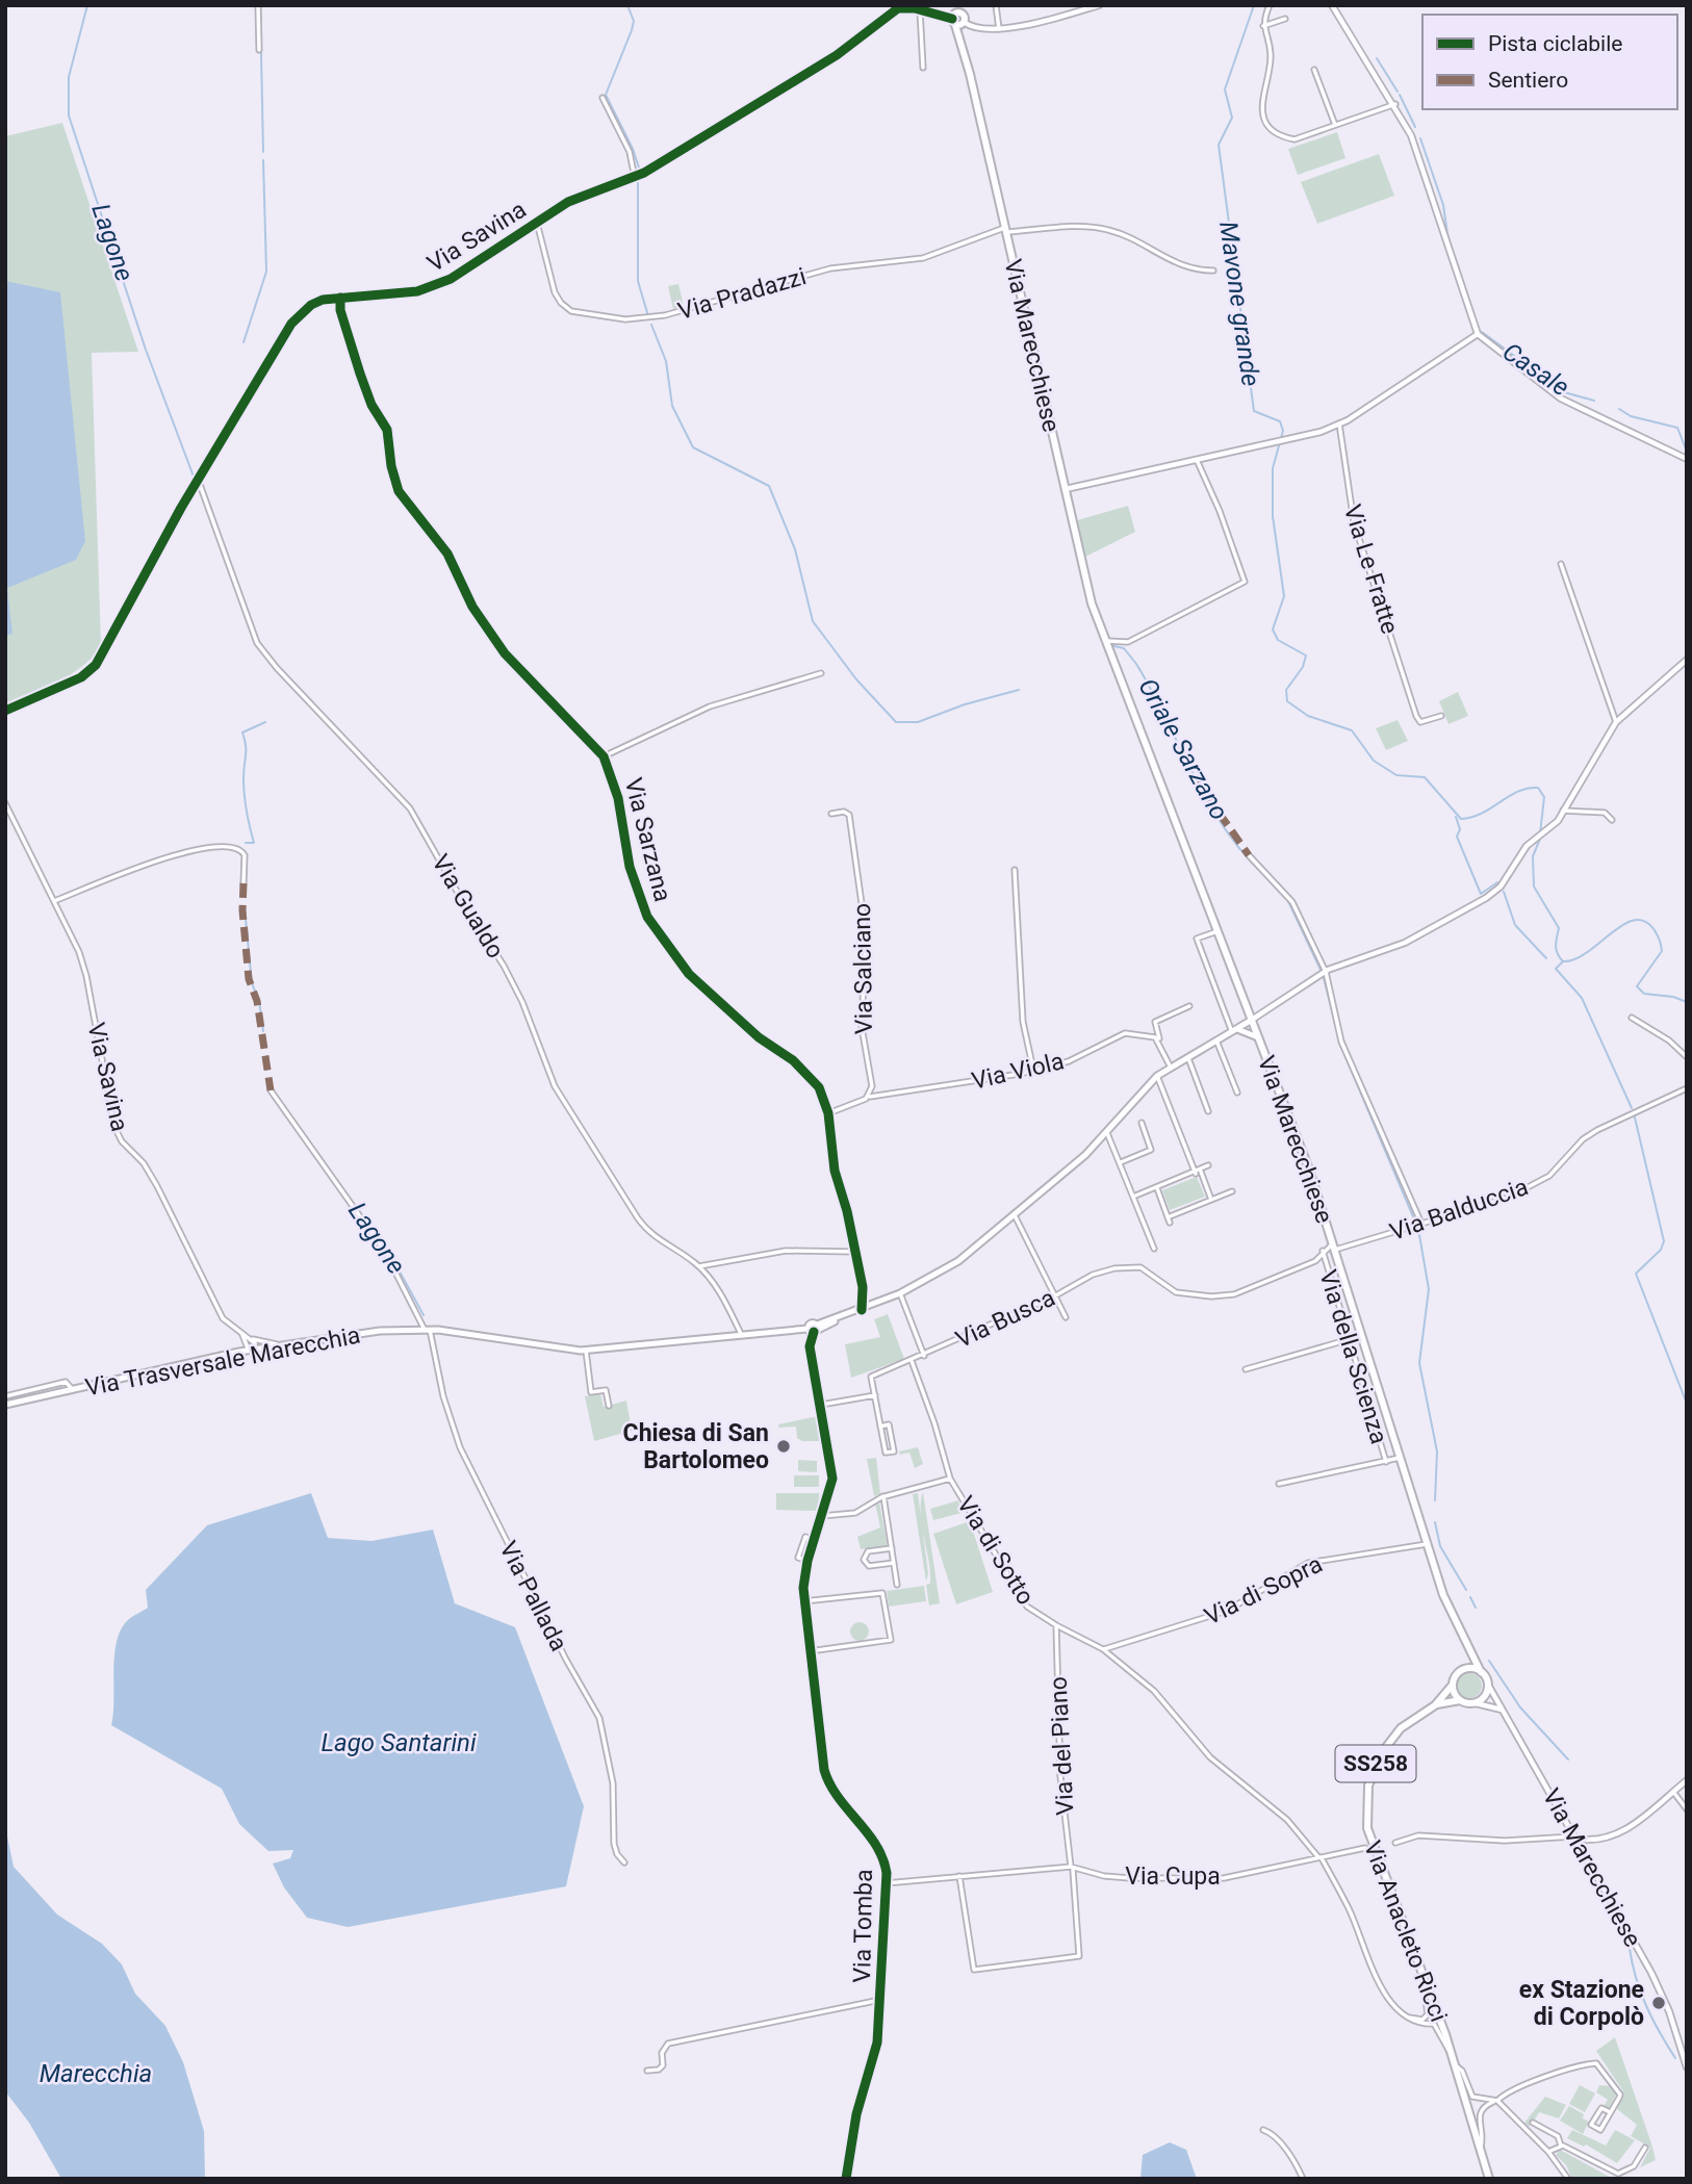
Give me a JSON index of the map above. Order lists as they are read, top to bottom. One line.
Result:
{"streets":{"main road":["Via Marecchiese","Via Trasversale Marecchia","SS258","Via Anacleto Ricci"],"street":["Via Savina","Via Pradazzi","Via Le Fratte","Via Sarzana","Via Gualdo","Via Salciano","Via Viola","Via Balduccia","Via Busca","Via della Scienza","Via di Sotto","Via di Sopra","Via Pallada","Via del Piano","Via Cupa","Via Tomba"]},"crossings":[["Via Savina","Via Pradazzi"],["Via Savina","Via Sarzana"],["Via Savina","Via Gualdo"],["Via Savina","Via Trasversale Marecchia"],["Via Pradazzi","Via Marecchiese"],["Via Marecchiese","Via Balduccia"],["Via Marecchiese","Via Busca"],["Via Marecchiese","Via della Scienza"],["Via Marecchiese","Via di Sopra"],["Via Marecchiese","SS258"],["Via Marecchiese","Via Anacleto Ricci"],["Via Sarzana","Via Trasversale Marecchia"],["Via Gualdo","Via Trasversale Marecchia"],["Via Salciano","Via Viola"],["Via Balduccia","Via Busca"],["Via Busca","Via della Scienza"],["Via Trasversale Marecchia","Via Pallada"],["Via Trasversale Marecchia","Via Tomba"],["Via di Sotto","Via di Sopra"],["Via di Sotto","Via del Piano"],["Via di Sotto","Via Cupa"],["Via del Piano","Via Cupa"],["SS258","Via Anacleto Ricci"],["Via Cupa","Via Tomba"]],"water":["Lagone","Mavone grande","Casale","Oriale Sarzano","Lago Santarini","Marecchia"],"places":["Chiesa di San Bartolomeo","ex Stazione di Corpolò"],"legend":["Pista ciclabile","Sentiero"]}
